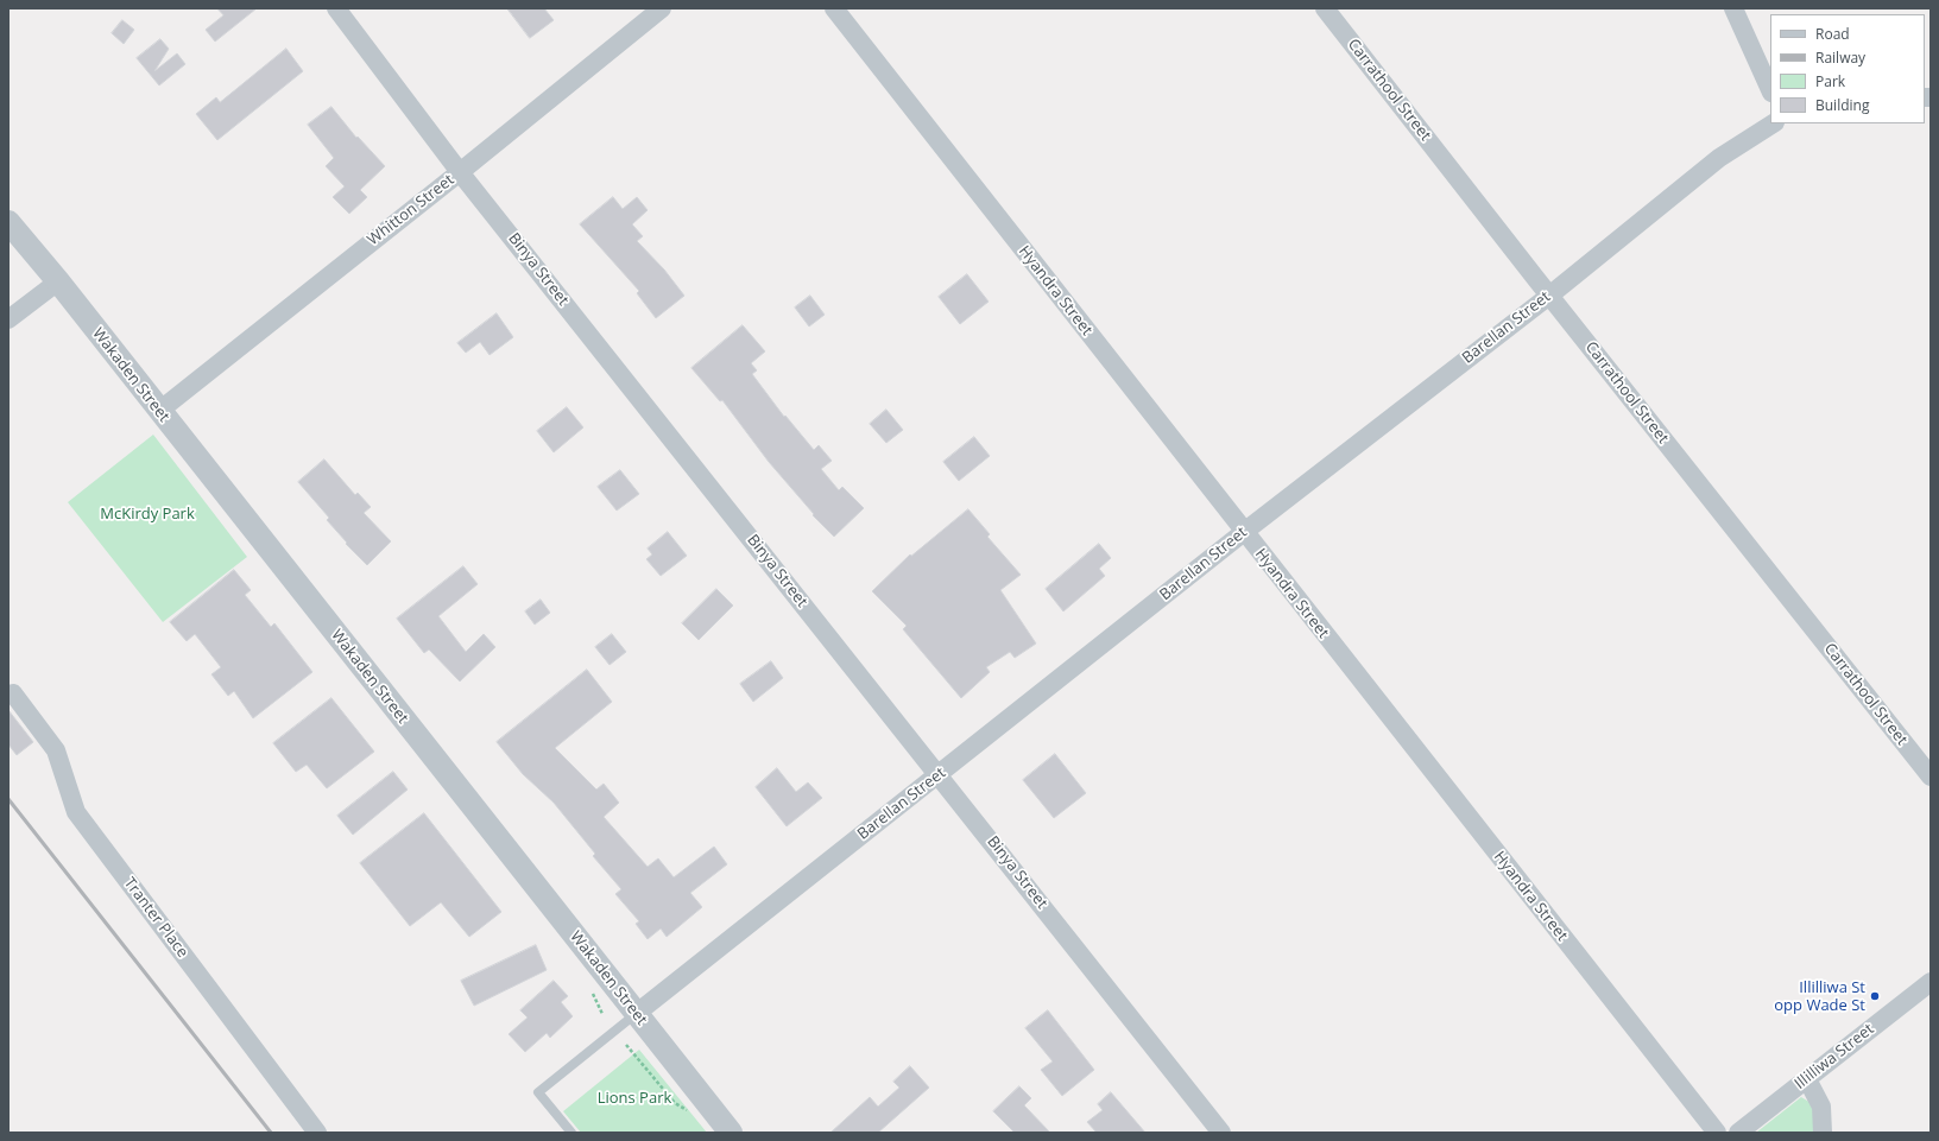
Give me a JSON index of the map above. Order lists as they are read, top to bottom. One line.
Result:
{"streets":{"street":["Carrathool Street","Whitton Street","Binya Street","Hyandra Street","Barellan Street","Wakaden Street","Tranter Place","Illilliwa Street"]},"crossings":[["Carrathool Street","Barellan Street"],["Whitton Street","Binya Street"],["Whitton Street","Wakaden Street"],["Binya Street","Barellan Street"],["Hyandra Street","Barellan Street"],["Barellan Street","Wakaden Street"]],"parks":["McKirdy Park","Lions Park"],"places":["Illilliwa St opp Wade St"],"legend":["Road","Railway","Park","Building"]}
